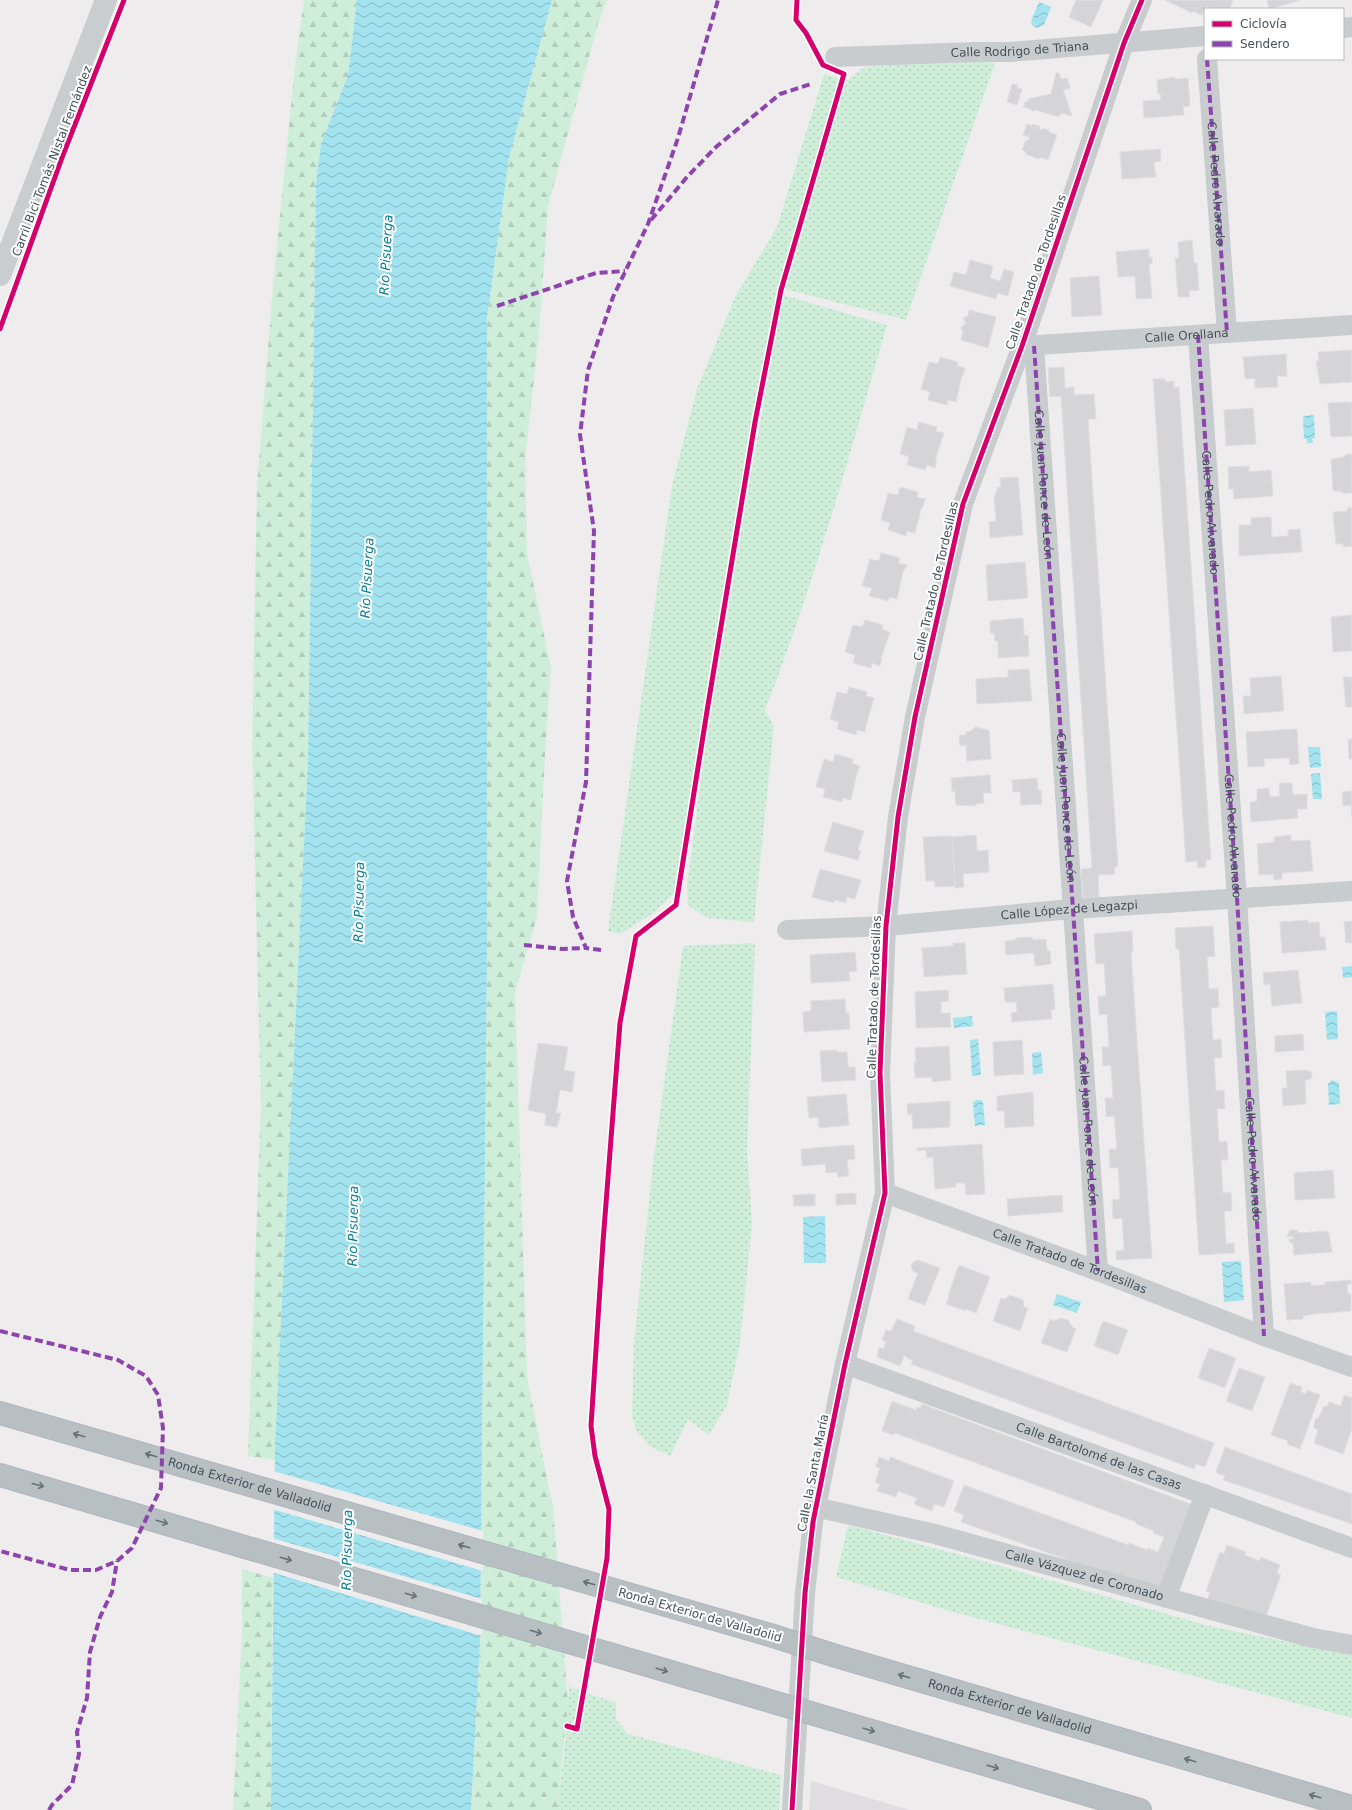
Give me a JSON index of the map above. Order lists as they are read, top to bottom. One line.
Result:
{"streets":{"highway":["Ronda Exterior de Valladolid"],"street":["Calle Rodrigo de Triana","Calle Pedro Alvarado","Calle Tratado de Tordesillas","Calle Orellana","Calle Juan Ponce de León","Calle López de Legazpi","Calle Bartolomé de las Casas","Calle la Santa María","Calle Vázquez de Coronado"],"cycle path":["Carril Bici Tomás Nistal Fernández"]},"crossings":[["Calle Rodrigo de Triana","Calle Tratado de Tordesillas"],["Calle Pedro Alvarado","Calle Tratado de Tordesillas"],["Calle Pedro Alvarado","Calle Orellana"],["Calle Pedro Alvarado","Calle López de Legazpi"],["Calle Tratado de Tordesillas","Calle Orellana"],["Calle Tratado de Tordesillas","Calle Juan Ponce de León"],["Calle Tratado de Tordesillas","Calle López de Legazpi"],["Calle Tratado de Tordesillas","Calle la Santa María"],["Calle Orellana","Calle Juan Ponce de León"],["Calle Juan Ponce de León","Calle López de Legazpi"],["Calle Bartolomé de las Casas","Calle la Santa María"],["Calle la Santa María","Calle Vázquez de Coronado"]],"water":["Río Pisuerga"],"legend":["Ciclovía","Sendero"]}
